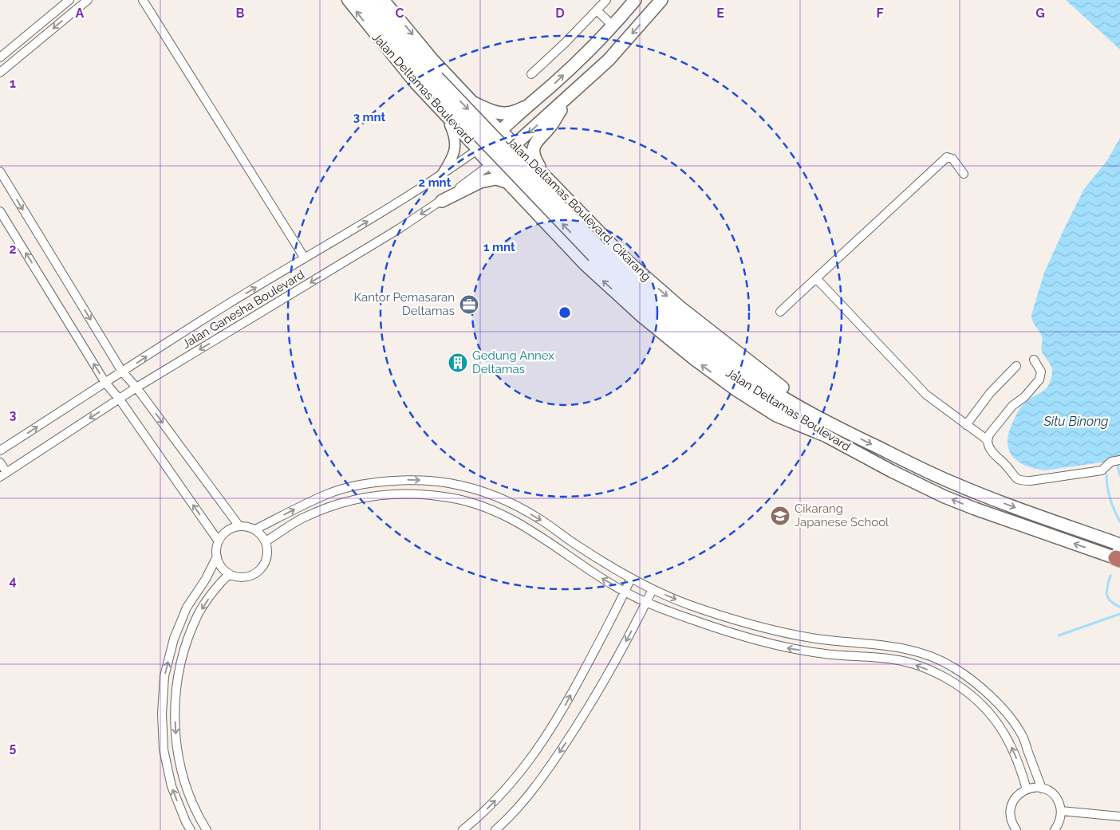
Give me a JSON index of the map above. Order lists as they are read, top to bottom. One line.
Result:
{"streets":{"main road":["Jalan Deltamas Boulevard","Jalan Deltamas Boulevard, Cikarang"],"street":["Jalan Ganesha Boulevard"]},"crossings":[["Jalan Deltamas Boulevard","Jalan Deltamas Boulevard, Cikarang"],["Jalan Deltamas Boulevard","Jalan Ganesha Boulevard"]],"one_way":["Jalan Deltamas Boulevard, Cikarang"],"water":["Situ Binong"],"places":{"office":["Kantor Pemasaran Deltamas"],"building":["Gedung Annex Deltamas"],"school or university":["Cikarang Japanese School"]},"grid":{"columns":["A","B","C","D","E","F","G"],"rows":["1","2","3","4","5"]},"rings":["3 mnt","2 mnt","1 mnt"]}
